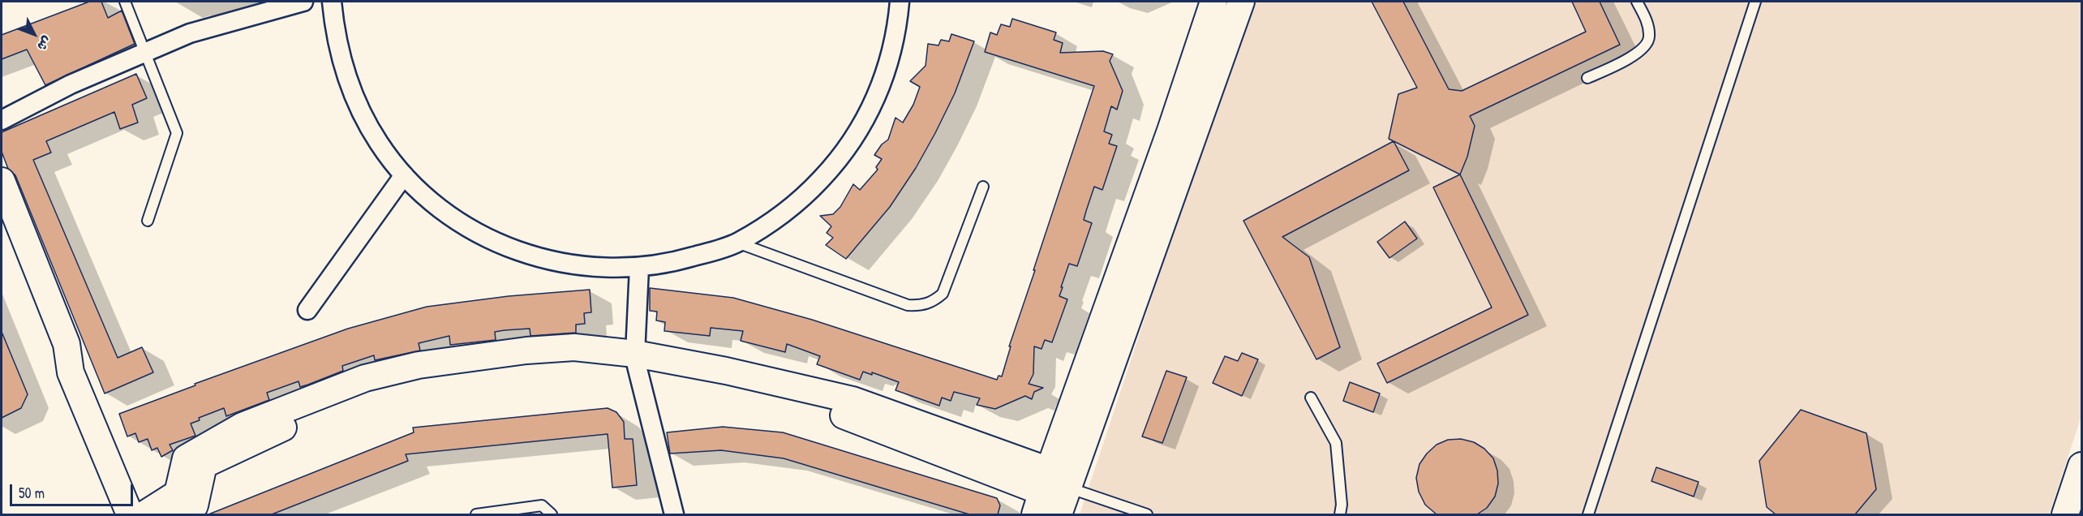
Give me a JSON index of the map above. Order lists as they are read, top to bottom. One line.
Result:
{"scale_bar":"50 m","north":"bottom right"}
